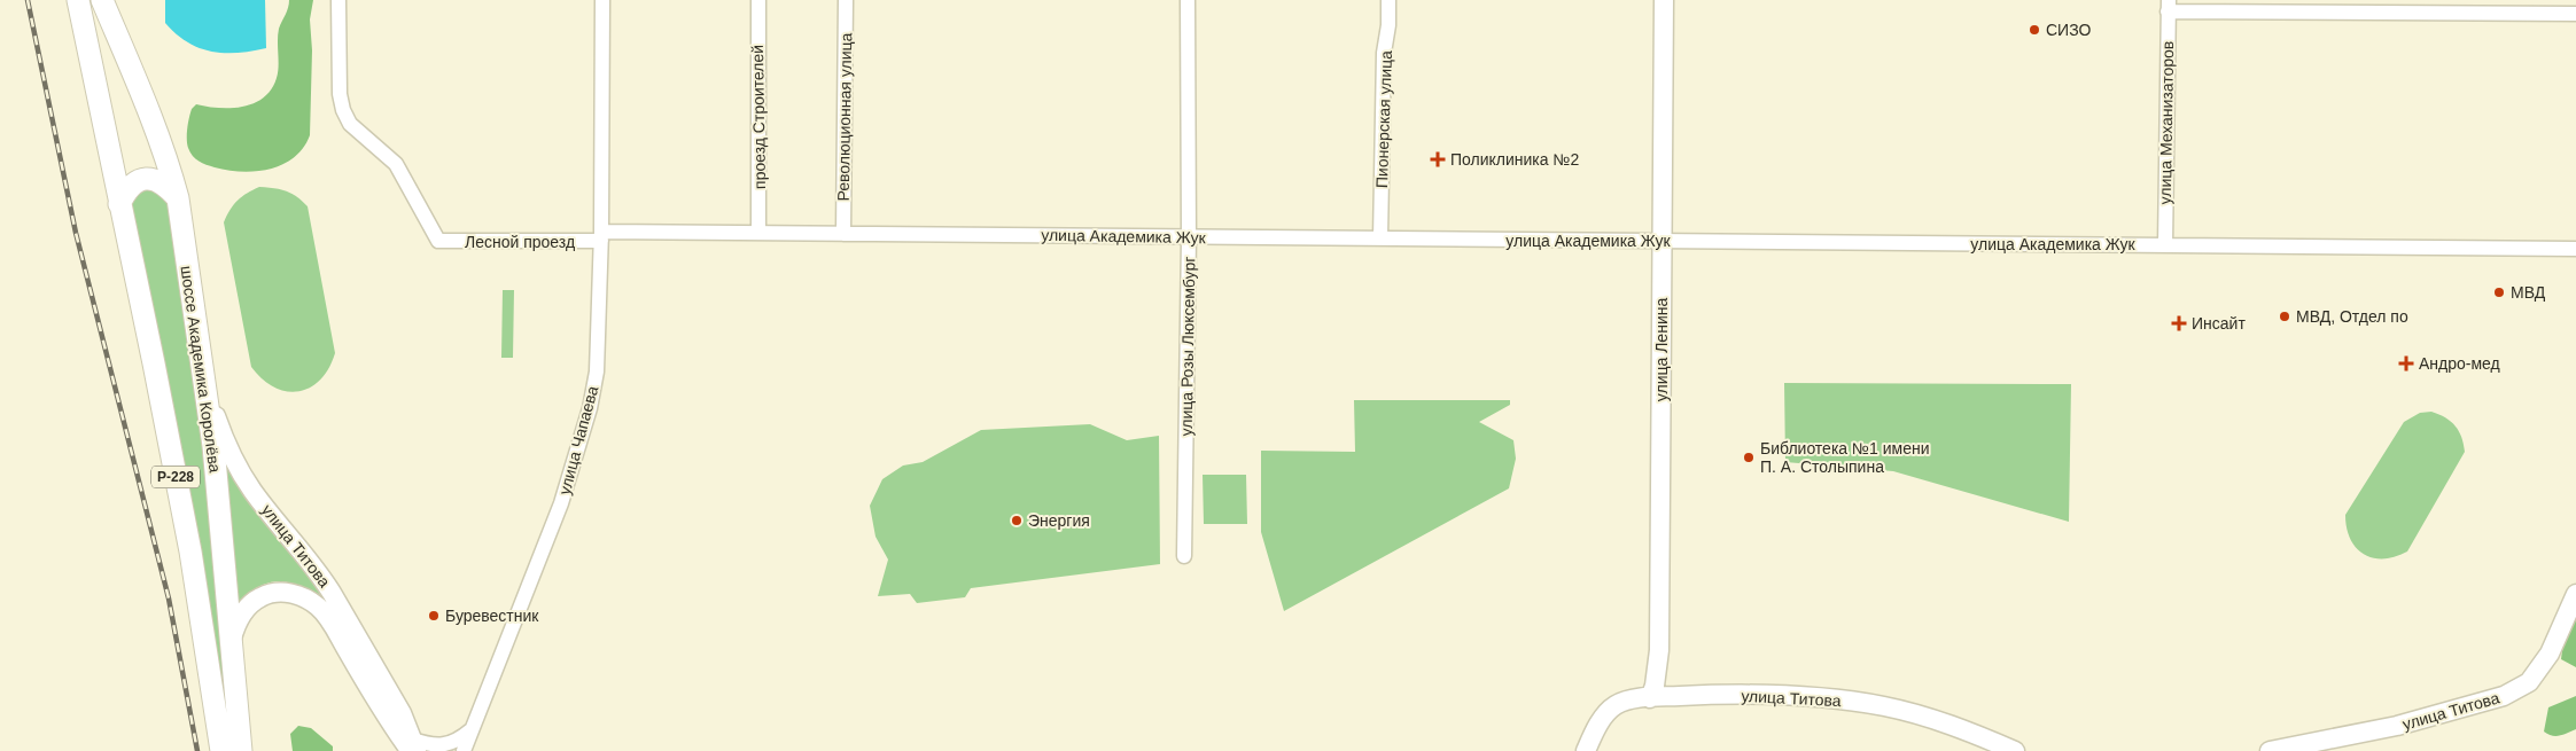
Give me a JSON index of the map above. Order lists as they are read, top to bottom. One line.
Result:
{"streets":{"highway":["шоссе Академика Королёва","Р-228"],"main road":["улица Ленина","улица Титова"],"street":["проезд Строителей","Революционная улица","Пионерская улица","улица Механизаторов","улица Академика Жук","Лесной проезд","улица Розы Люксембург","улица Чапаева"]},"crossings":[["проезд Строителей","улица Академика Жук"],["Революционная улица","улица Академика Жук"],["Пионерская улица","улица Академика Жук"],["улица Механизаторов","улица Академика Жук"],["улица Академика Жук","Лесной проезд"],["улица Академика Жук","улица Розы Люксембург"],["улица Академика Жук","улица Ленина"],["улица Академика Жук","улица Чапаева"],["Лесной проезд","улица Чапаева"],["улица Ленина","улица Титова"],["шоссе Академика Королёва","улица Титова"]],"places":{"other":["СИЗО","МВД","МВД, Отдел по","Библиотека №1 имени П. А. Столыпина","Энергия","Буревестник"],"health":["Поликлиника №2","Инсайт","Андро-мед"]}}
